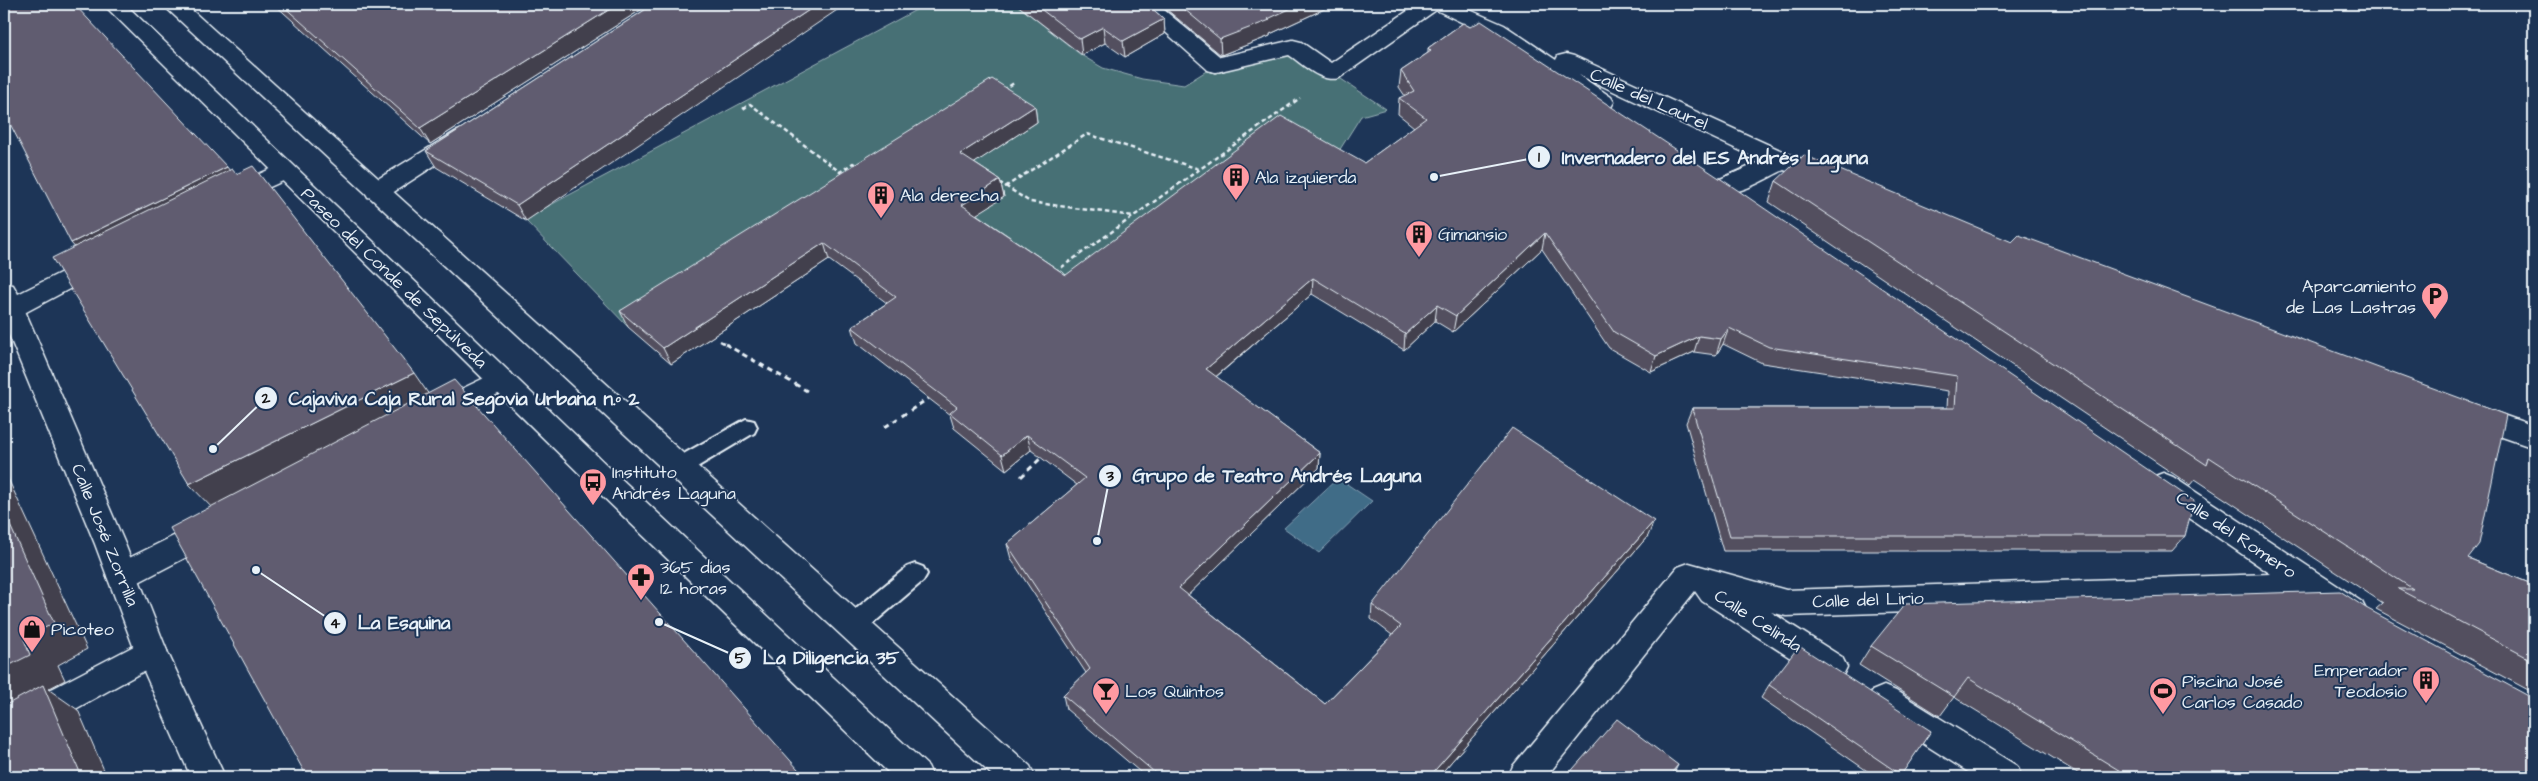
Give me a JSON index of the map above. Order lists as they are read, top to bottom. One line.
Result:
{"streets":{"street":["Calle del Laurel","Paseo del Conde de Sepúlveda","Calle José Zorrilla","Calle del Romero","Calle del Lirio","Calle Celinda"]},"crossings":[["Calle del Romero","Calle del Lirio"],["Calle del Lirio","Calle Celinda"]],"places":{"other":["Invernadero del IES Andrés Laguna","Cajaviva Caja Rural Segovia Urbana n.º 2","Grupo de Teatro Andrés Laguna","La Esquina","La Diligencia 35"],"building":["Ala izquierda","Ala derecha","Gimansio","Emperador Teodosio"],"parking":["Aparcamiento de Las Lastras"],"bus stop":["Instituto Andrés Laguna"],"pharmacy":["365 días 12 horas"],"shop":["Picoteo"],"bar":["Los Quintos"],"sports":["Piscina José Carlos Casado"]}}
